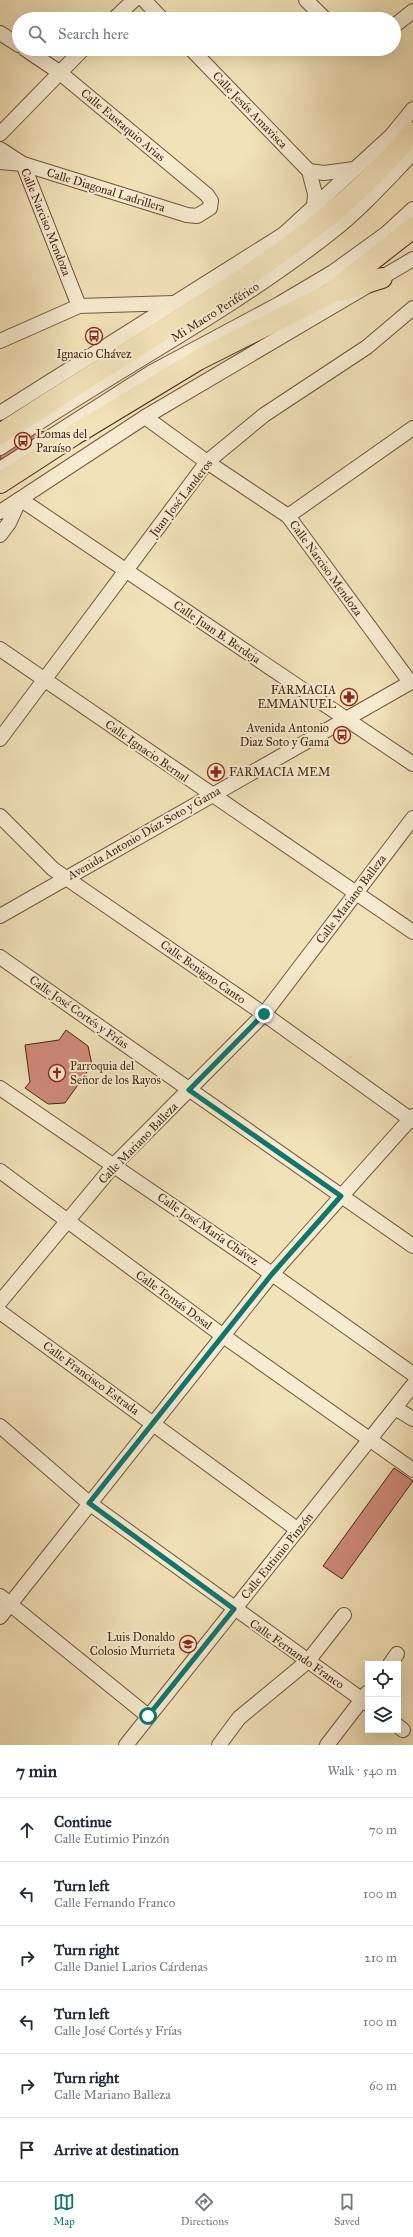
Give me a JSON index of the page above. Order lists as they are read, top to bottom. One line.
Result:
{"streets":{"street":["Calle Jesús Amavisca","Calle Eustaquio Arias","Calle Diagonal Ladrillera","Calle Narciso Mendoza","Mi Macro Periférico","Juan José Landeros","Calle Juan B. Berdeja","Calle Ignacio Bernal","Avenida Antonio Díaz Soto y Gama","Calle Mariano Balleza","Calle Benigno Canto","Calle José Cortés y Frías","Calle José María Chávez","Calle Tomás Dosal","Calle Francisco Estrada","Calle Eutimio Pinzón","Calle Fernando Franco"]},"crossings":[["Calle Eustaquio Arias","Calle Diagonal Ladrillera"],["Calle Diagonal Ladrillera","Calle Narciso Mendoza"],["Calle Narciso Mendoza","Juan José Landeros"],["Calle Narciso Mendoza","Avenida Antonio Díaz Soto y Gama"],["Juan José Landeros","Calle Juan B. Berdeja"],["Juan José Landeros","Calle Ignacio Bernal"],["Calle Juan B. Berdeja","Avenida Antonio Díaz Soto y Gama"],["Calle Ignacio Bernal","Avenida Antonio Díaz Soto y Gama"],["Calle Ignacio Bernal","Calle Mariano Balleza"],["Avenida Antonio Díaz Soto y Gama","Calle Benigno Canto"],["Calle Mariano Balleza","Calle Benigno Canto"],["Calle Mariano Balleza","Calle José Cortés y Frías"],["Calle Mariano Balleza","Calle José María Chávez"],["Calle Mariano Balleza","Calle Tomás Dosal"],["Calle Tomás Dosal","Calle Eutimio Pinzón"],["Calle Francisco Estrada","Calle Eutimio Pinzón"],["Calle Eutimio Pinzón","Calle Fernando Franco"]],"places":{"bus stop":["Ignacio Chávez","Lomas del Paraíso","Avenida Antonio Diaz Soto y Gama"],"pharmacy":["FARMACIA EMMANUEL","FARMACIA MEM"],"church":["Parroquia del Señor de los Rayos"],"school or university":["Luis Donaldo Colosio Murrieta"]},"page":{"search":"Search here","heading":["7 min","Walk · 540 m"],"list":[["Continue","Calle Eutimio Pinzón","70 m"],["Turn left","Calle Fernando Franco","100 m"],["Turn right","Calle Daniel Larios Cárdenas","210 m"],["Turn left","Calle José Cortés y Frías","100 m"],["Turn right","Calle Mariano Balleza","60 m"],"Arrive at destination"],"nav":["Map","Directions","Saved"]}}
